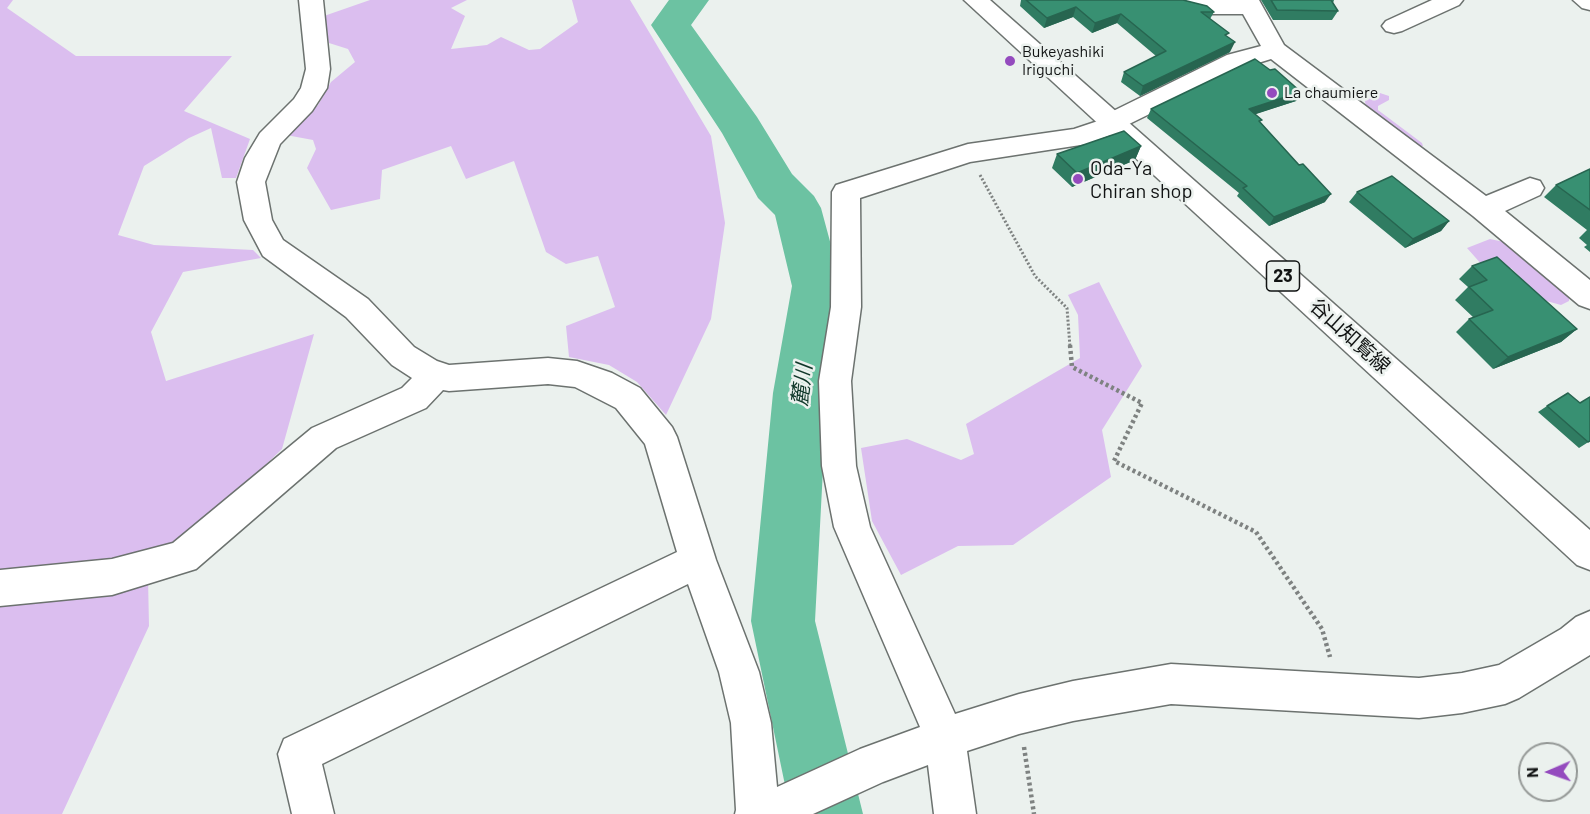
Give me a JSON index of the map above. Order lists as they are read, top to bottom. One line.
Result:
{"streets":{"street":["23","谷山知覧線"]},"water":["麓川"],"places":["Bukeyashiki Iriguchi","La chaumiere","Oda-Ya Chiran shop"],"north":"left"}
